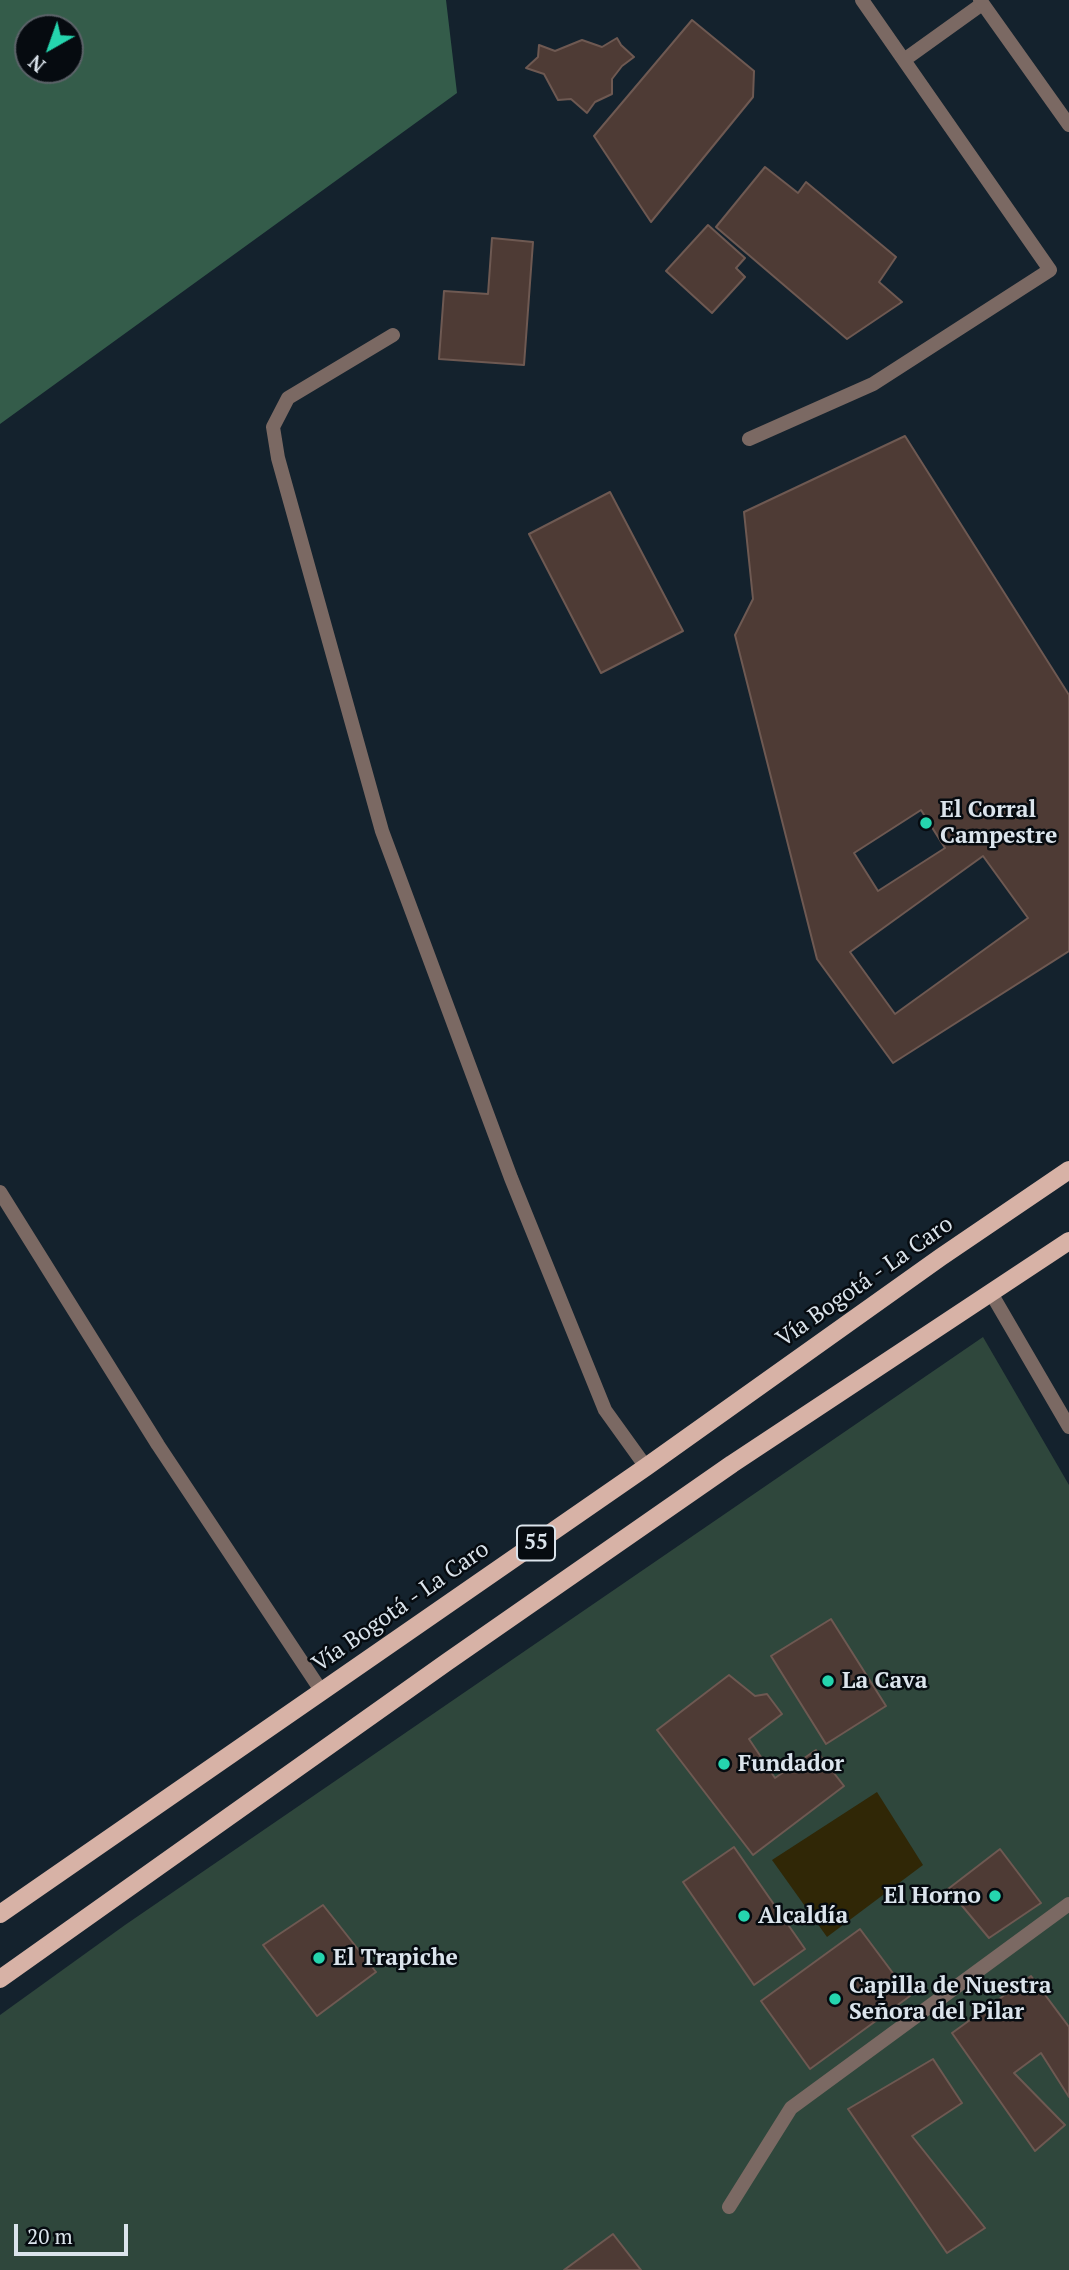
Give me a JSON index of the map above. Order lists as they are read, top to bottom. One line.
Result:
{"streets":{"main road":["Vía Bogotá - La Caro","55"]},"places":["El Corral Campestre","La Cava","Fundador","El Horno","Alcaldía","El Trapiche","Capilla de Nuestra Señora del Pilar"],"scale_bar":"20 m","north":"bottom left"}
